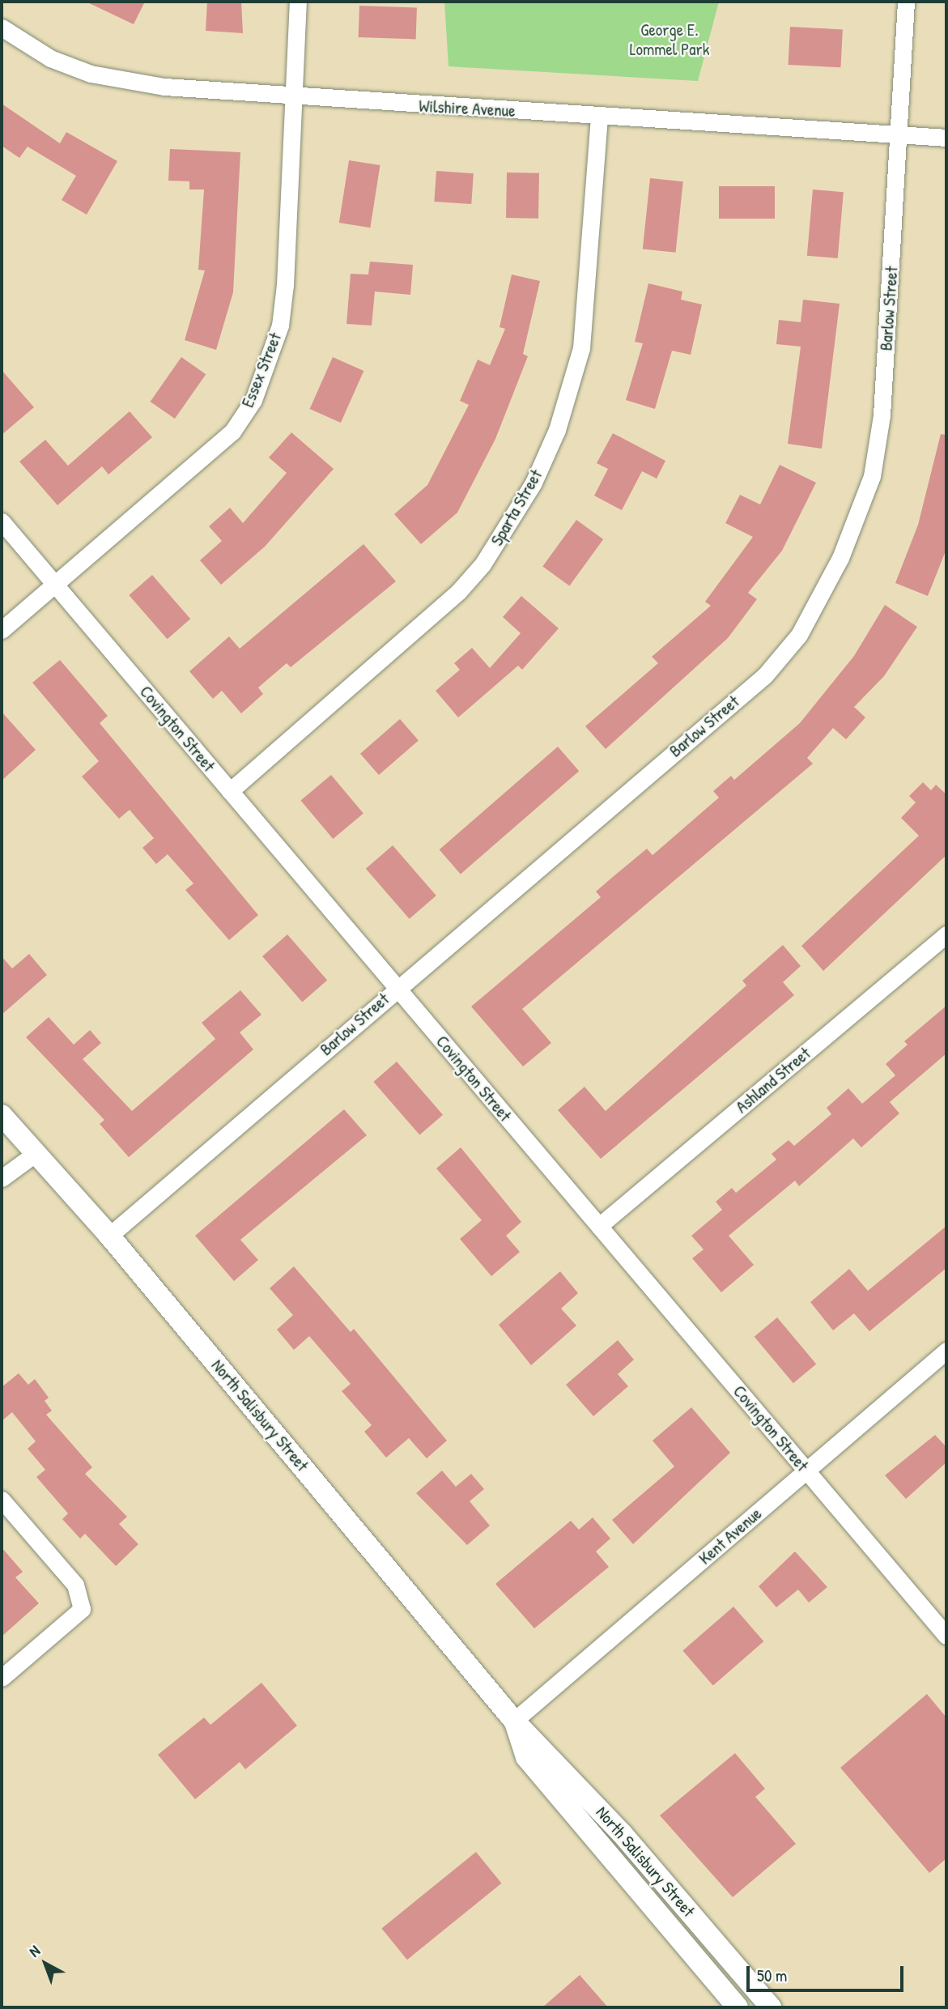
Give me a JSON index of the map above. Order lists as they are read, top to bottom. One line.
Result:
{"streets":{"street":["Wilshire Avenue","Barlow Street","Essex Street","Sparta Street","Covington Street","Ashland Street","North Salisbury Street","Kent Avenue"]},"crossings":[["Wilshire Avenue","Barlow Street"],["Wilshire Avenue","Essex Street"],["Wilshire Avenue","Sparta Street"],["Barlow Street","Covington Street"],["Barlow Street","North Salisbury Street"],["Essex Street","Covington Street"],["Sparta Street","Covington Street"],["Covington Street","Ashland Street"],["Covington Street","Kent Avenue"],["North Salisbury Street","Kent Avenue"]],"parks":["George E. Lommel Park"],"scale_bar":"50 m","north":"top left"}
